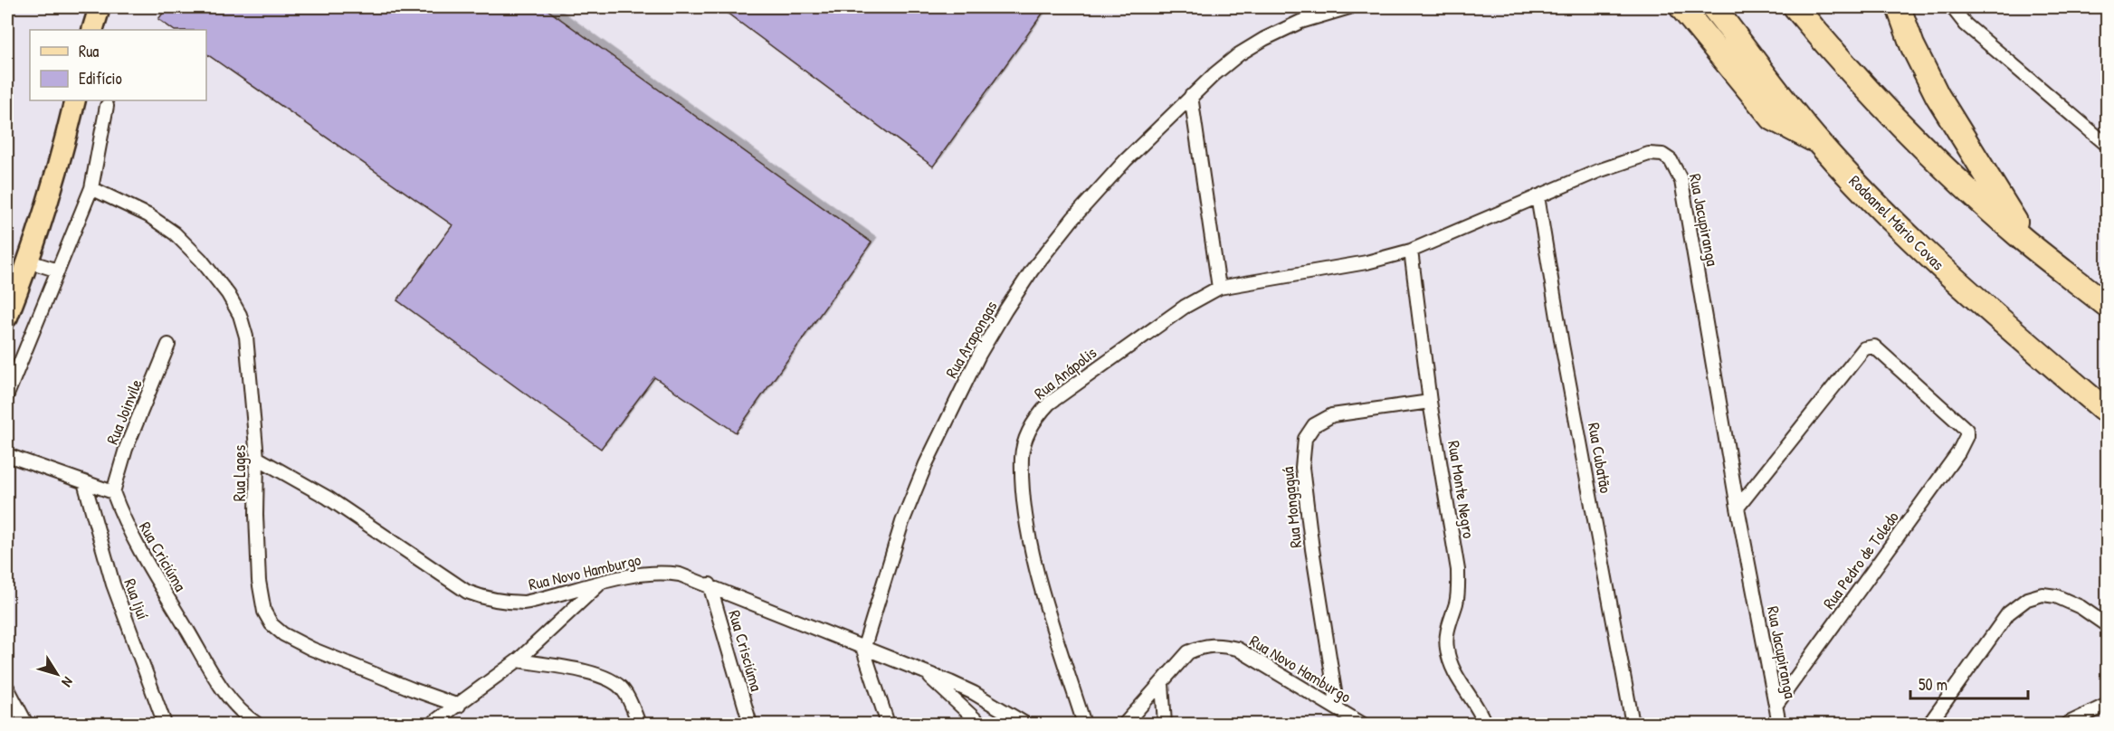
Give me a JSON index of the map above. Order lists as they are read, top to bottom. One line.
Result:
{"streets":{"highway":["Rodoanel Mário Covas"],"street":["Rua Jacupiranga","Rua Arapongas","Rua Anápolis","Rua Joinvile","Rua Cubatão","Rua Lages","Rua Monte Negro","Rua Mongaguá","Rua Criciúma","Rua Pedro de Toledo","Rua Novo Hamburgo","Rua Ijuí","Rua Crisciúma"]},"crossings":[["Rua Jacupiranga","Rua Anápolis"],["Rua Jacupiranga","Rua Cubatão"],["Rua Jacupiranga","Rua Monte Negro"],["Rua Jacupiranga","Rua Pedro de Toledo"],["Rua Arapongas","Rua Novo Hamburgo"],["Rua Joinvile","Rua Criciúma"],["Rua Lages","Rua Novo Hamburgo"],["Rua Monte Negro","Rua Mongaguá"],["Rua Mongaguá","Rua Novo Hamburgo"],["Rua Novo Hamburgo","Rua Crisciúma"]],"legend":["Rua","Edifício"],"scale_bar":"50 m","north":"bottom right"}
